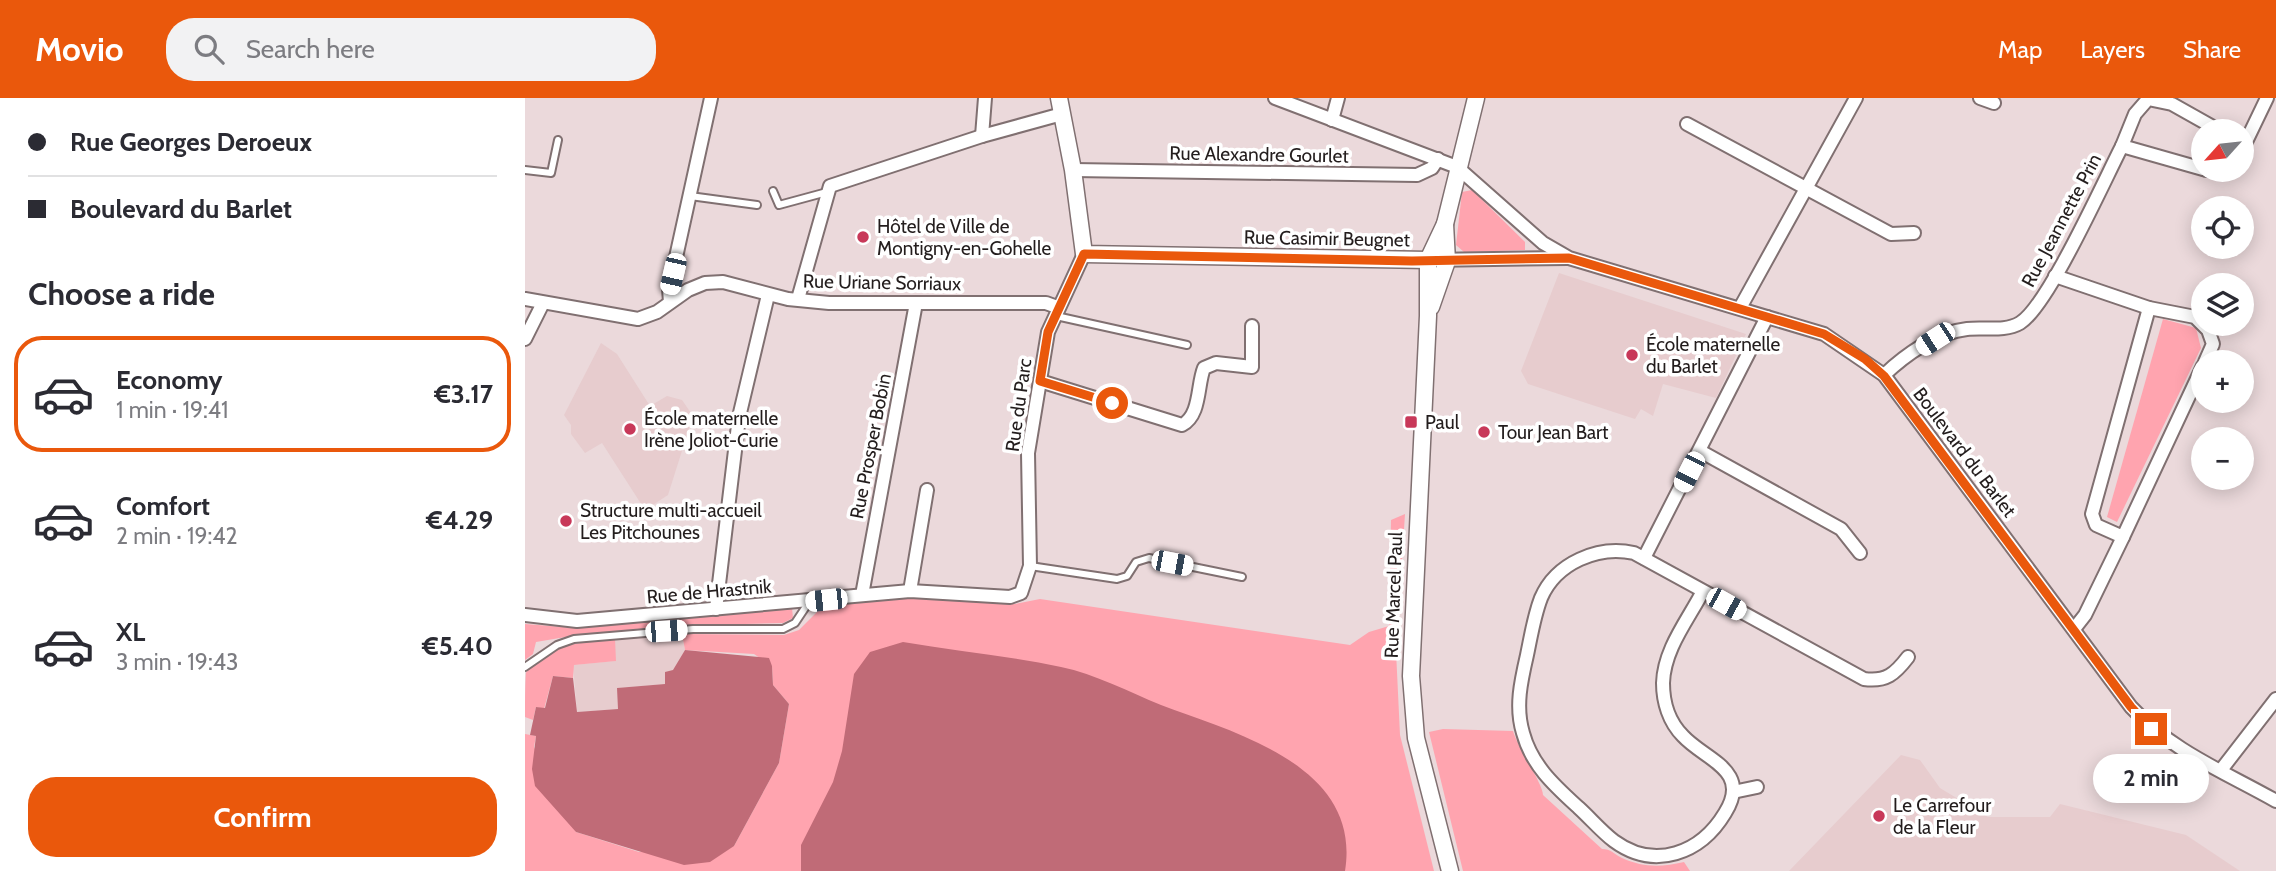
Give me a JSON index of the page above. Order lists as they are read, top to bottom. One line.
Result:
{"streets":{"street":["Rue Alexandre Gourlet","Rue Jeannette Prin","Rue Casimir Beugnet","Rue Uriane Sorriaux","Rue du Parc","Rue Prosper Bobin","Boulevard du Barlet","Rue de Hrastnik","Rue Marcel Paul"]},"crossings":[["Rue Alexandre Gourlet","Boulevard du Barlet"],["Rue Jeannette Prin","Boulevard du Barlet"],["Rue Casimir Beugnet","Rue du Parc"],["Rue Casimir Beugnet","Boulevard du Barlet"],["Rue Casimir Beugnet","Rue Marcel Paul"],["Rue Uriane Sorriaux","Rue du Parc"],["Rue Uriane Sorriaux","Rue Prosper Bobin"],["Rue du Parc","Rue de Hrastnik"],["Rue Prosper Bobin","Rue de Hrastnik"]],"places":{"other":["Hôtel de Ville de Montigny-en-Gohelle","École maternelle du Barlet","École maternelle Irène Joliot-Curie","Tour Jean Bart","Structure multi-accueil Les Pitchounes","Le Carrefour de la Fleur"],"transit":["Paul"]},"north":"bottom left","page":{"header":"Movio","search":"Search here","nav":["Map","Layers","Share"],"banner":["Rue Georges Deroeux","Boulevard du Barlet"],"map_buttons":["+","−"],"heading":"Choose a ride","list":[{"name":"Economy","note":"1 min · 19:41","value":"€3.17"},{"name":"Comfort","note":"2 min · 19:42","value":"€4.29"},{"name":"XL","note":"3 min · 19:43","value":"€5.40"}],"bubble":"2 min","buttons":"Confirm"}}
